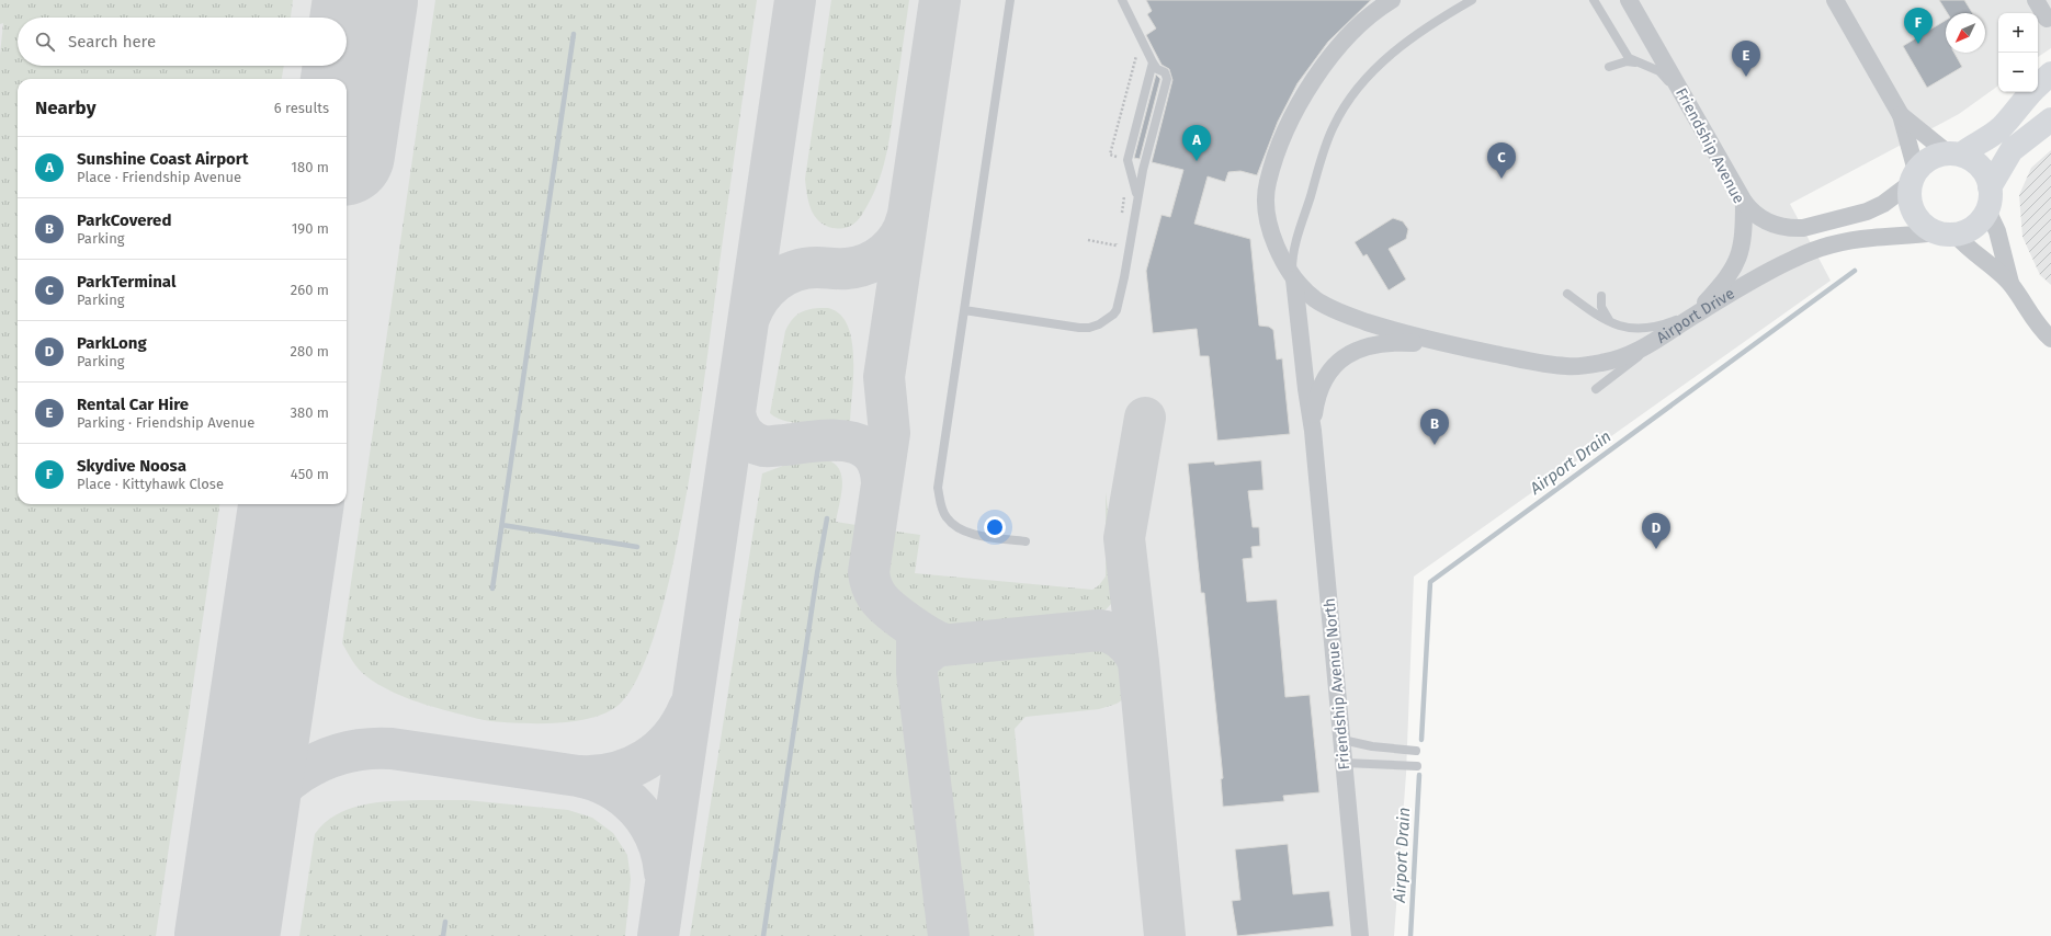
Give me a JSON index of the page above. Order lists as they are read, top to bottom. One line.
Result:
{"streets":{"street":["Friendship Avenue","Airport Drive","Friendship Avenue North"]},"crossings":[["Friendship Avenue","Airport Drive"],["Airport Drive","Friendship Avenue North"]],"water":["Airport Drain"],"north":"bottom left","page":{"pins":["F","E","A","C","B","D"],"map_buttons":["+","−"],"search":"Search here","heading":["Nearby","6 results"],"list":[{"mark":"A","name":"Sunshine Coast Airport","note":"Place · Friendship Avenue","value":"180 m"},{"mark":"B","name":"ParkCovered","note":"Parking","value":"190 m"},{"mark":"C","name":"ParkTerminal","note":"Parking","value":"260 m"},{"mark":"D","name":"ParkLong","note":"Parking","value":"280 m"},{"mark":"E","name":"Rental Car Hire","note":"Parking · Friendship Avenue","value":"380 m"},{"mark":"F","name":"Skydive Noosa","note":"Place · Kittyhawk Close","value":"450 m"}]}}
